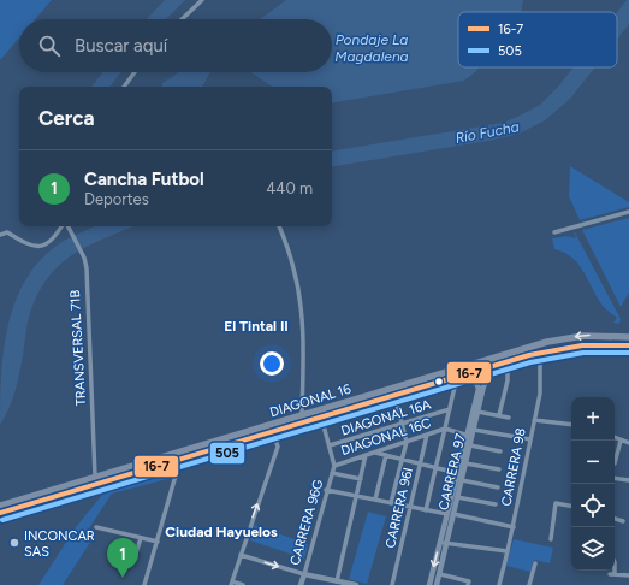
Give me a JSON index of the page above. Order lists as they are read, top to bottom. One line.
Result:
{"streets":{"main road":["DIAGONAL 16"],"street":["TRANSVERSAL 71B","DIAGONAL 16A","DIAGONAL 16C","CARRERA 98","CARRERA 97","CARRERA 96I","CARRERA 96G"]},"crossings":[["TRANSVERSAL 71B","DIAGONAL 16"],["DIAGONAL 16","CARRERA 98"],["DIAGONAL 16","CARRERA 97"],["DIAGONAL 16C","CARRERA 98"],["DIAGONAL 16C","CARRERA 97"],["DIAGONAL 16C","CARRERA 96I"],["DIAGONAL 16C","CARRERA 96G"]],"districts":["El Tintal II","Ciudad Hayuelos"],"water":["Pondaje La Magdalena","Río Fucha"],"places":["INCONCAR SAS"],"lines":["transit line 16-7","transit line 505"],"legend":["16-7","505"],"page":{"search":"Buscar aquí","heading":"Cerca","list":[{"mark":"1","name":"Cancha Futbol","note":"Deportes","value":"440 m"}],"map_buttons":["+","−"],"pins":"1"}}
